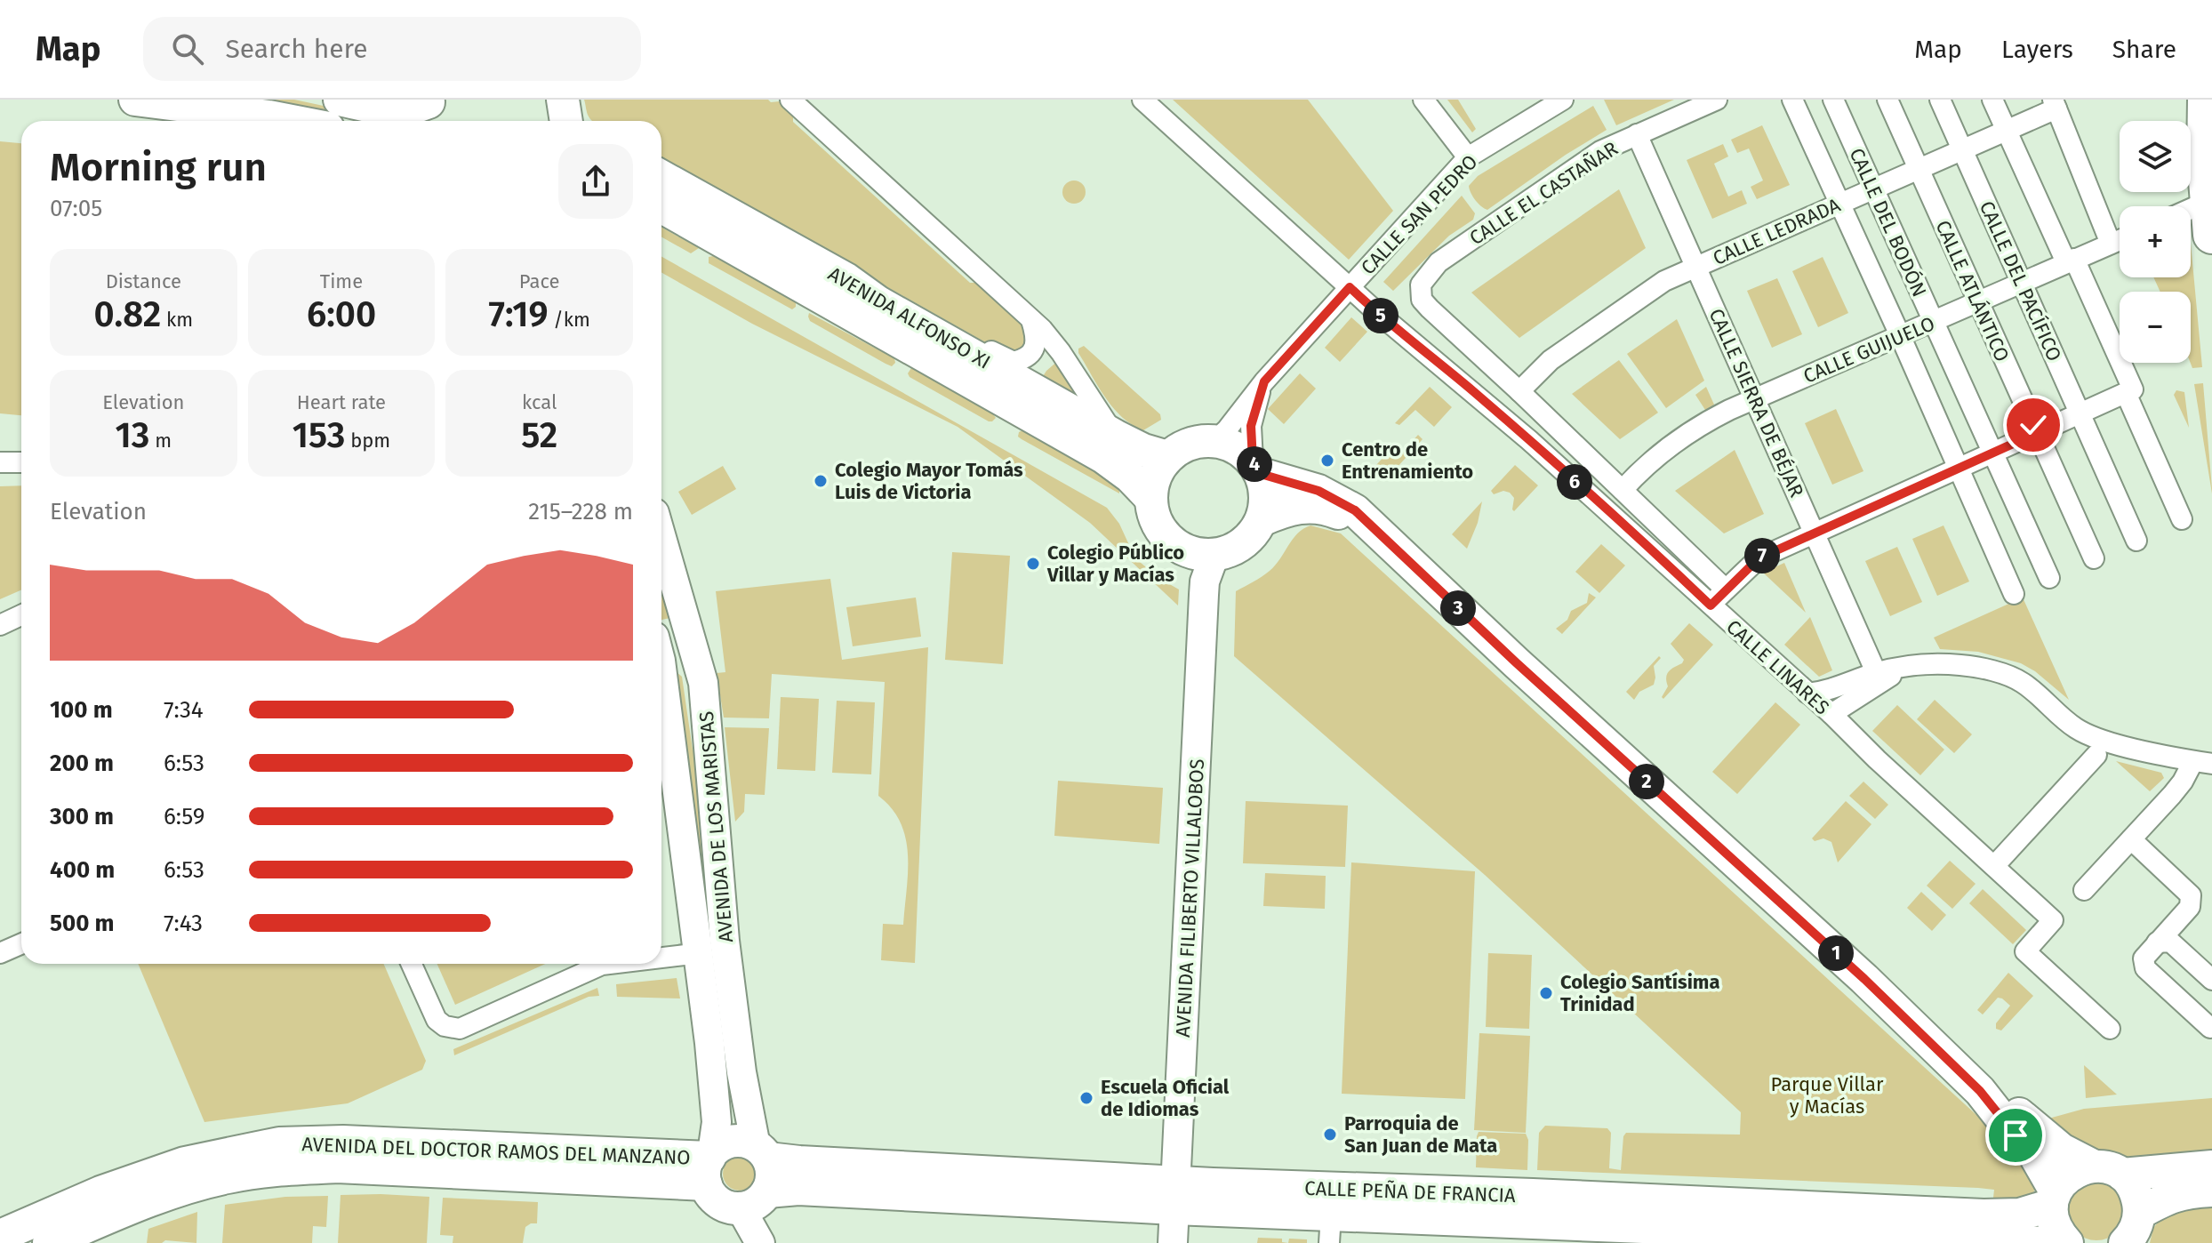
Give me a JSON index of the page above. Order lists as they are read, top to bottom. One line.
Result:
{"streets":{"main road":["AVENIDA ALFONSO XI","AVENIDA DE LOS MARISTAS","AVENIDA FILIBERTO VILLALOBOS","AVENIDA DEL DOCTOR RAMOS DEL MANZANO","CALLE PEÑA DE FRANCIA"],"street":["CALLE EL CASTAÑAR","CALLE SAN PEDRO","CALLE DEL BODÓN","CALLE LEDRADA","CALLE DEL PACÍFICO","CALLE ATLÁNTICO","CALLE GUIJUELO","CALLE SIERRA DE BÉJAR","CALLE LINARES"]},"crossings":[["CALLE EL CASTAÑAR","CALLE SIERRA DE BÉJAR"],["CALLE EL CASTAÑAR","CALLE LINARES"],["CALLE SAN PEDRO","AVENIDA ALFONSO XI"],["CALLE SAN PEDRO","CALLE LINARES"],["CALLE SAN PEDRO","AVENIDA FILIBERTO VILLALOBOS"],["CALLE DEL BODÓN","CALLE LEDRADA"],["CALLE DEL BODÓN","CALLE GUIJUELO"],["CALLE LEDRADA","CALLE DEL PACÍFICO"],["CALLE LEDRADA","CALLE ATLÁNTICO"],["CALLE LEDRADA","CALLE SIERRA DE BÉJAR"],["CALLE LEDRADA","CALLE LINARES"],["CALLE DEL PACÍFICO","CALLE GUIJUELO"],["CALLE ATLÁNTICO","CALLE GUIJUELO"],["AVENIDA ALFONSO XI","AVENIDA FILIBERTO VILLALOBOS"],["CALLE GUIJUELO","CALLE SIERRA DE BÉJAR"],["CALLE GUIJUELO","CALLE LINARES"],["AVENIDA DE LOS MARISTAS","AVENIDA DEL DOCTOR RAMOS DEL MANZANO"],["AVENIDA DE LOS MARISTAS","CALLE PEÑA DE FRANCIA"],["AVENIDA FILIBERTO VILLALOBOS","CALLE PEÑA DE FRANCIA"],["AVENIDA DEL DOCTOR RAMOS DEL MANZANO","CALLE PEÑA DE FRANCIA"]],"parks":["Parque Villar y Macías"],"places":["Centro de Entrenamiento","Colegio Mayor Tomás Luis de Victoria","Colegio Público Villar y Macías","Colegio Santísima Trinidad","Escuela Oficial de Idiomas","Parroquia de San Juan de Mata"],"page":{"header":"Map","search":"Search here","nav":["Map","Layers","Share"],"map_buttons":["+","−"],"heading":["Morning run","07:05"],"stats":[["Distance","0.82 km"],["Time","6:00"],["Pace","7:19 /km"],["Elevation","13 m"],["Heart rate","153 bpm"],["kcal","52"]],"pins":["5","4","6","7","3","2","1"],"chart":["Elevation","215–228 m"],"list":[{"name":"100 m","note":"7:34"},{"name":"200 m","note":"6:53"},{"name":"300 m","note":"6:59"},{"name":"400 m","note":"6:53"},{"name":"500 m","note":"7:43"}]}}
